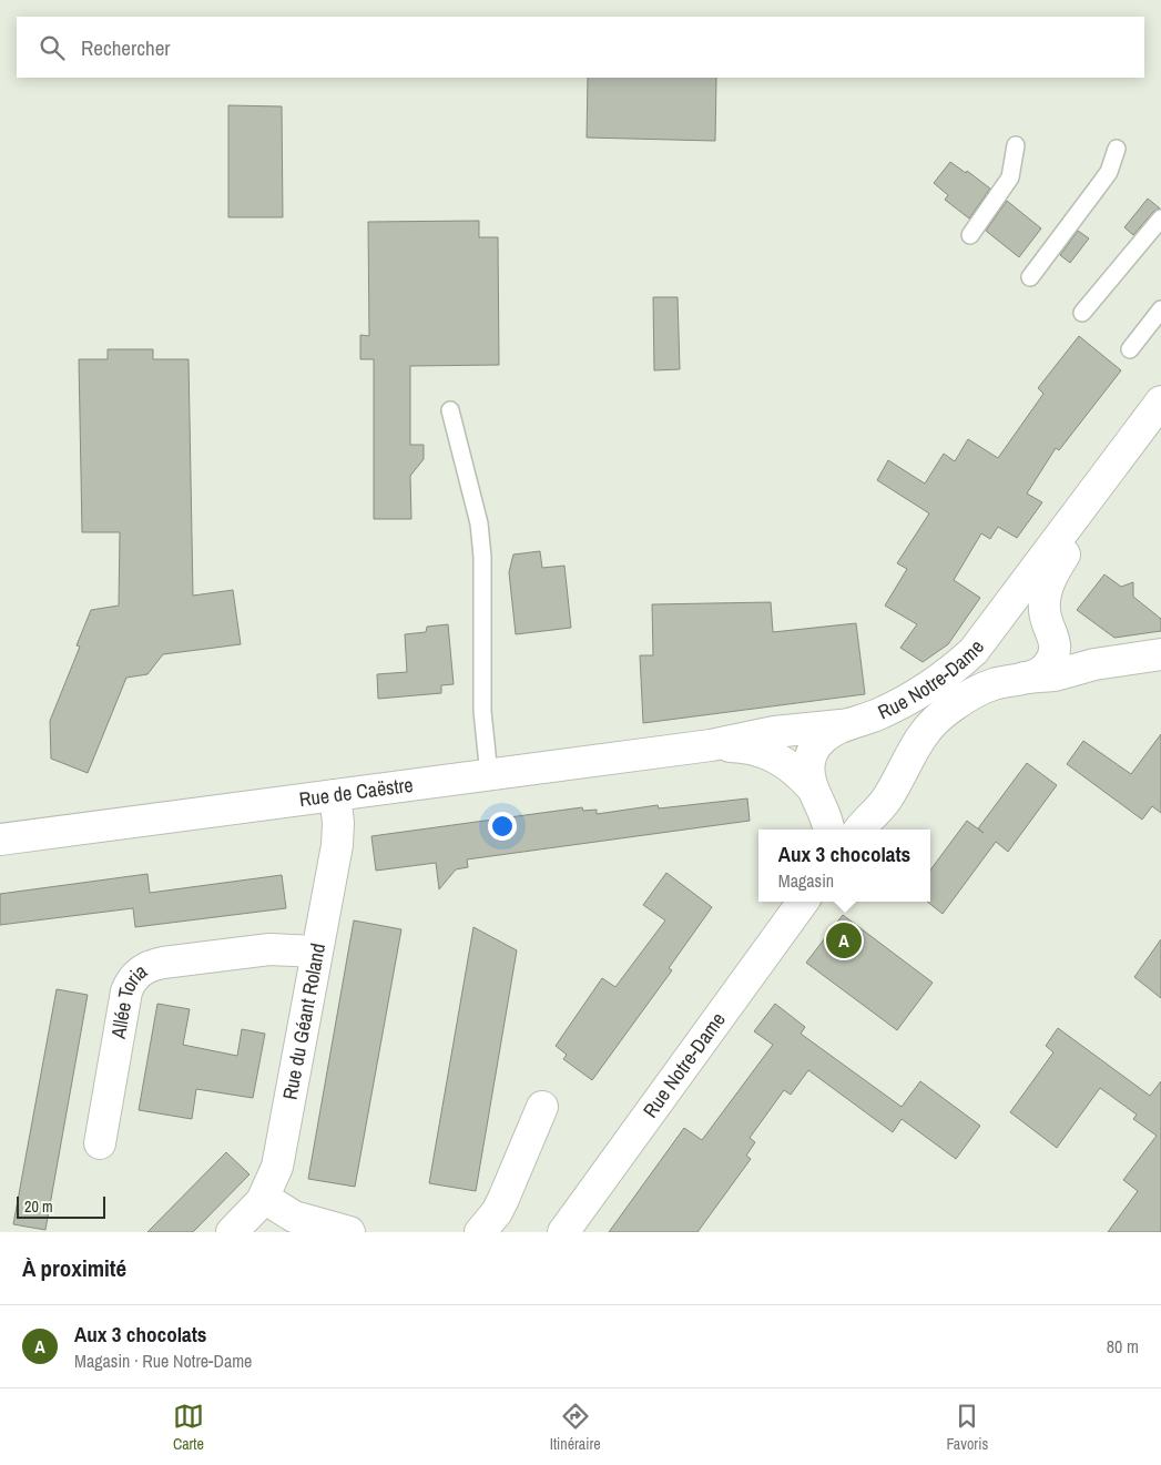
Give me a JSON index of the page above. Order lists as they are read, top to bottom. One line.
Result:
{"streets":{"street":["Rue Notre-Dame","Rue de Caëstre","Allée Toria","Rue du Géant Roland"]},"crossings":[["Rue Notre-Dame","Rue de Caëstre"],["Rue de Caëstre","Rue du Géant Roland"],["Allée Toria","Rue du Géant Roland"]],"scale_bar":"20 m","page":{"search":"Rechercher","popup":["Aux 3 chocolats","Magasin"],"pins":"A","scale":"20 m","heading":"À proximité","list":[{"mark":"A","name":"Aux 3 chocolats","note":"Magasin · Rue Notre-Dame","value":"80 m"}],"nav":["Carte","Itinéraire","Favoris"]}}
